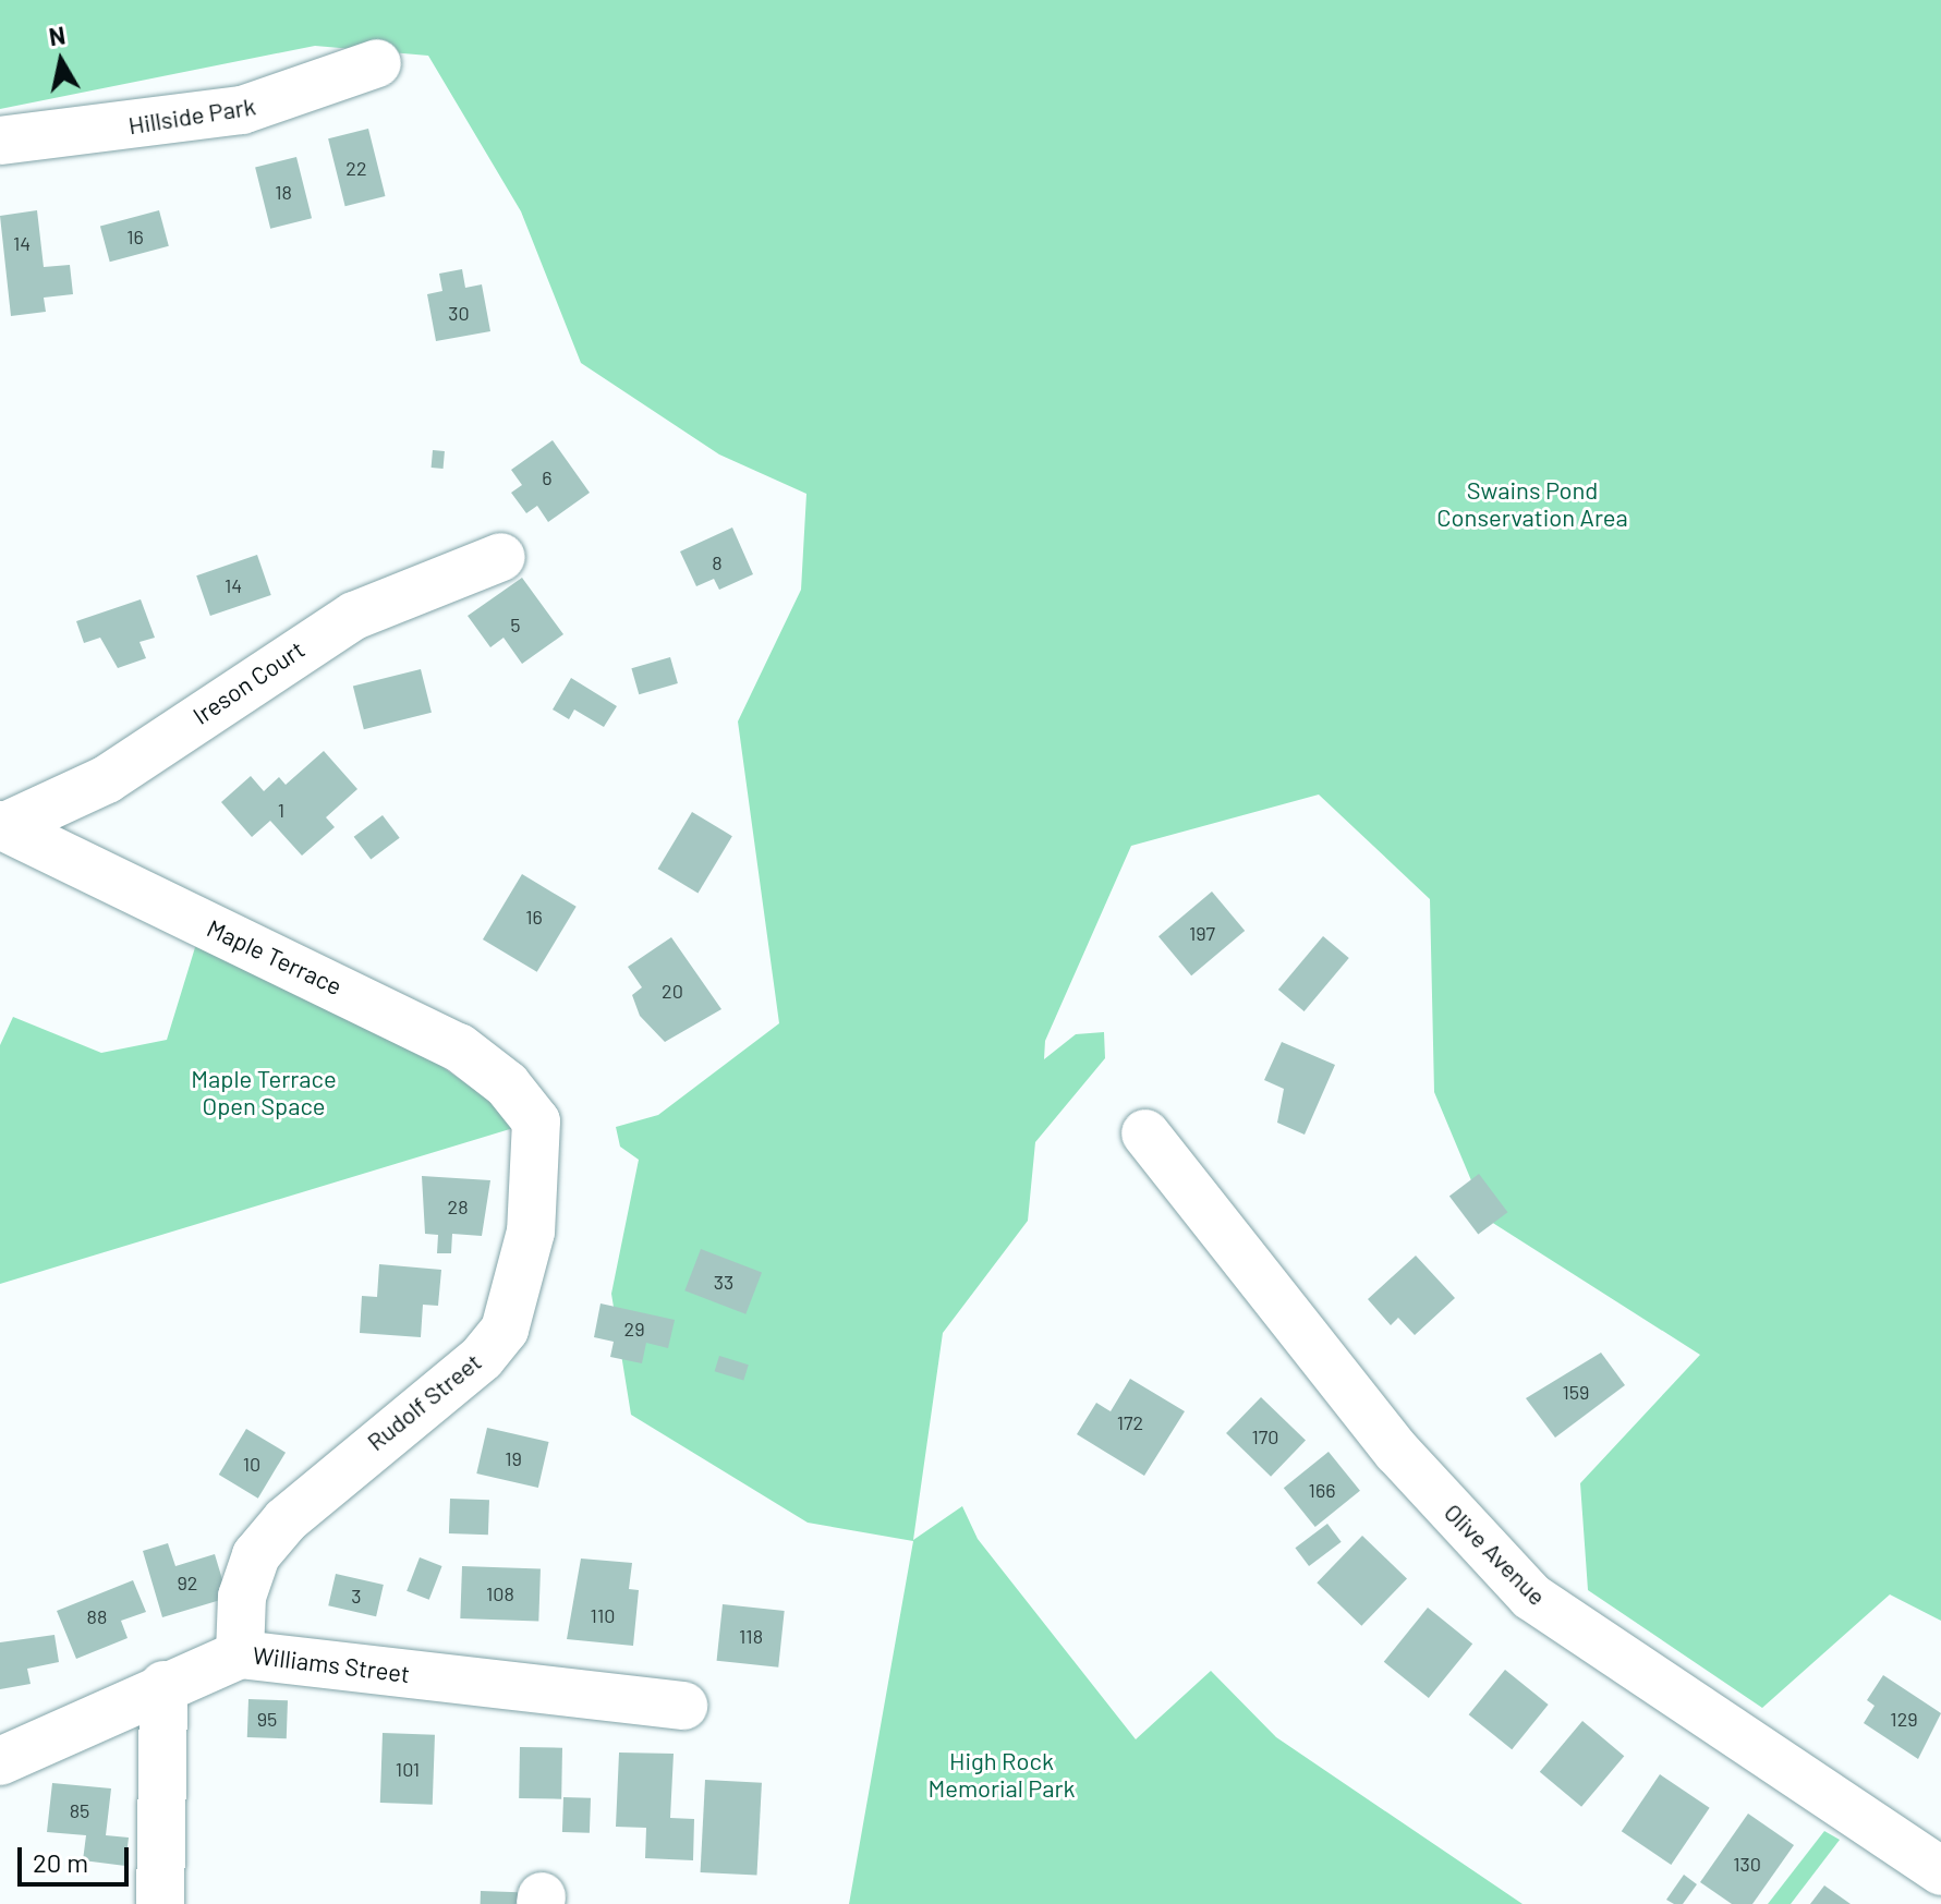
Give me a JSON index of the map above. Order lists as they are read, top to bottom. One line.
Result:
{"streets":{"street":["Hillside Park","Ireson Court","Maple Terrace","Rudolf Street","Olive Avenue","Williams Street"]},"crossings":[["Ireson Court","Maple Terrace"],["Maple Terrace","Rudolf Street"],["Rudolf Street","Williams Street"]],"parks":["Swains Pond Conservation Area","Maple Terrace Open Space","High Rock Memorial Park"],"house_numbers":["22","18","16","14","30","6","8","14","5","1","16","197","20","28","33","29","159","172","170","19","10","166","92","108","3","110","88","118","95","129","101","85","130"],"scale_bar":"20 m","north":"top"}
